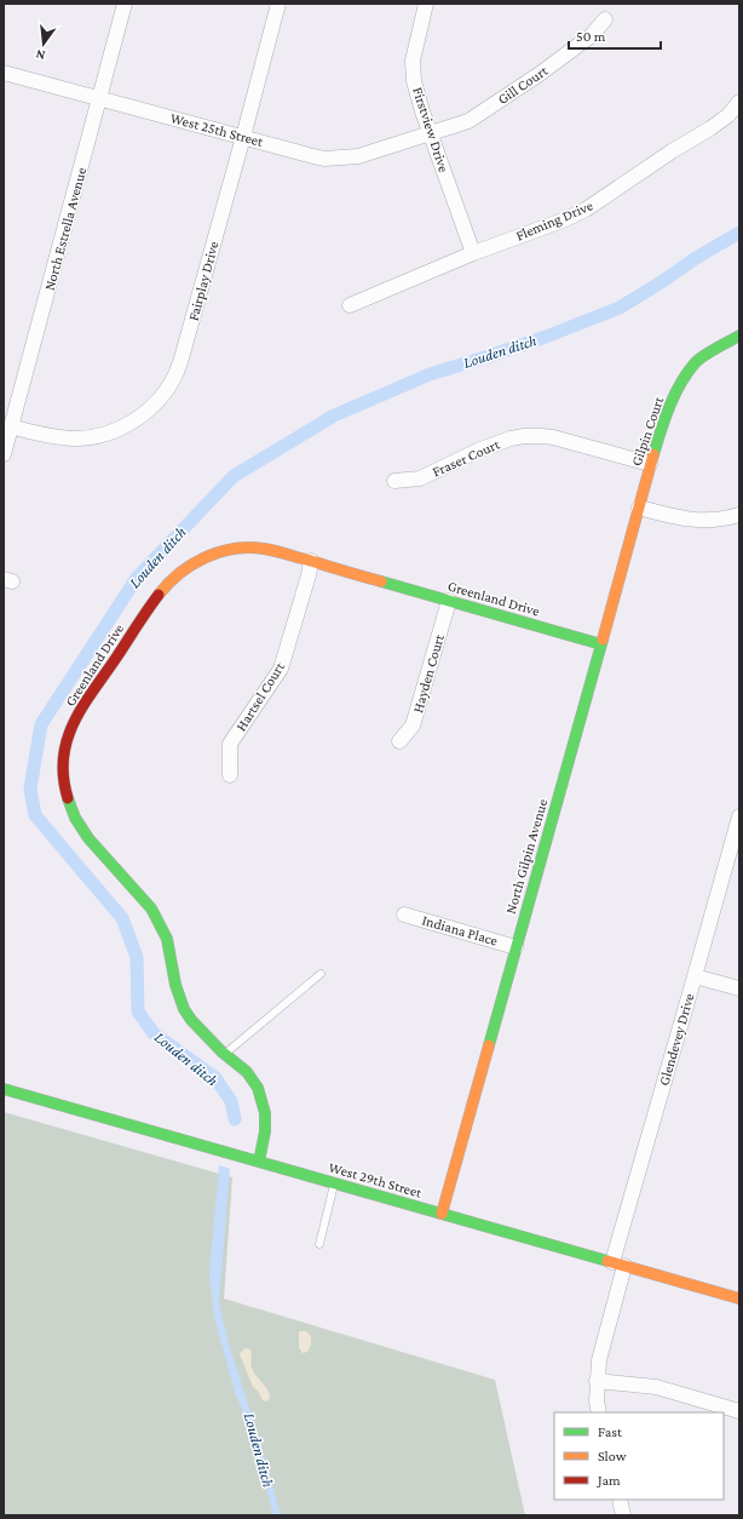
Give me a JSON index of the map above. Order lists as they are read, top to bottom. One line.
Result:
{"streets":{"street":["Gill Court","West 25th Street","Firstview Drive","Fleming Drive","North Estrella Avenue","Fairplay Drive","Gilpin Court","Fraser Court","Greenland Drive","Hayden Court","Hartsel Court","North Gilpin Avenue","Indiana Place","Glendevey Drive","West 29th Street"]},"crossings":[["Gill Court","West 25th Street"],["Gill Court","Firstview Drive"],["West 25th Street","Firstview Drive"],["West 25th Street","North Estrella Avenue"],["West 25th Street","Fairplay Drive"],["Firstview Drive","Fleming Drive"],["North Estrella Avenue","Fairplay Drive"],["Gilpin Court","Fraser Court"],["Gilpin Court","North Gilpin Avenue"],["Greenland Drive","Hayden Court"],["Greenland Drive","Hartsel Court"],["Greenland Drive","North Gilpin Avenue"],["Greenland Drive","West 29th Street"],["North Gilpin Avenue","Indiana Place"],["North Gilpin Avenue","West 29th Street"],["Glendevey Drive","West 29th Street"]],"water":["Louden ditch"],"legend":["Fast","Slow","Jam"],"scale_bar":"50 m","north":"bottom"}
